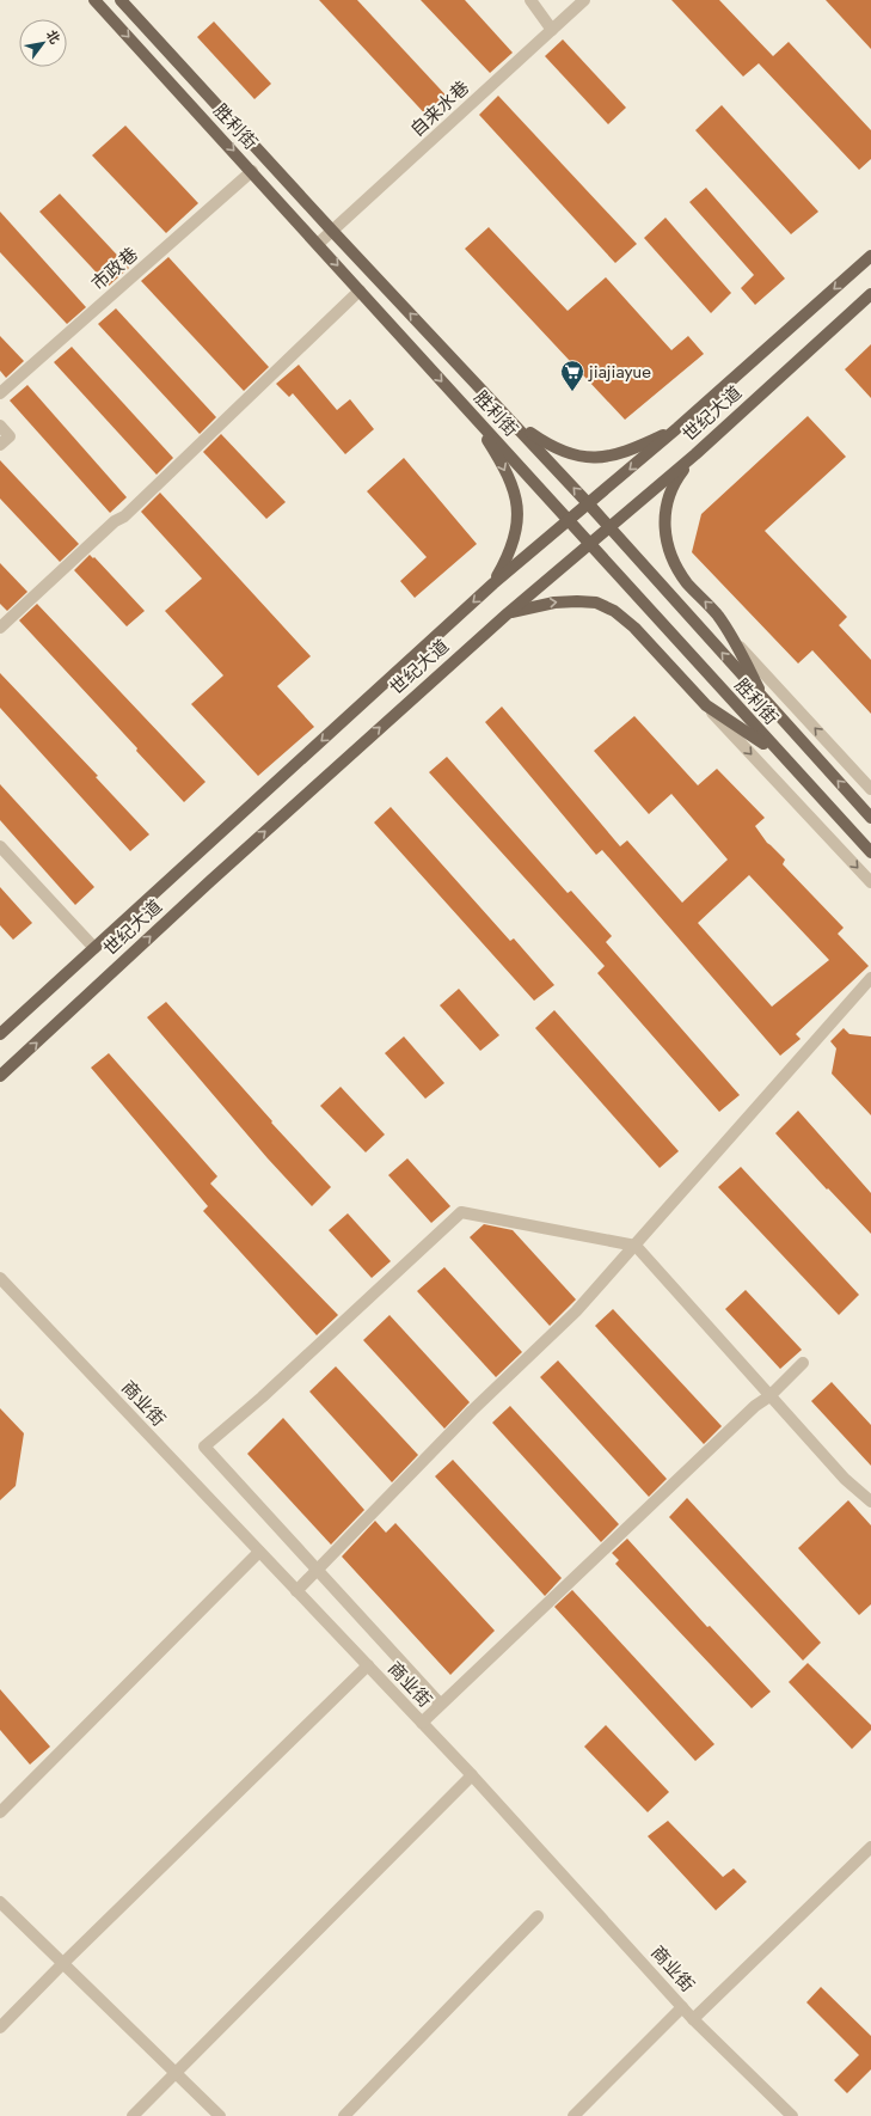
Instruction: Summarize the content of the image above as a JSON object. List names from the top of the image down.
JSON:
{
  "streets": {
    "main road": ["胜利街", "世纪大道"],
    "street": ["自来水巷", "市政巷", "商业街"]
  },
  "crossings": [
    ["自来水巷", "胜利街"],
    ["胜利街", "市政巷"],
    ["胜利街", "世纪大道"]
  ],
  "places": {
    "supermarket": ["jiajiayue"]
  },
  "north": "top right"
}
